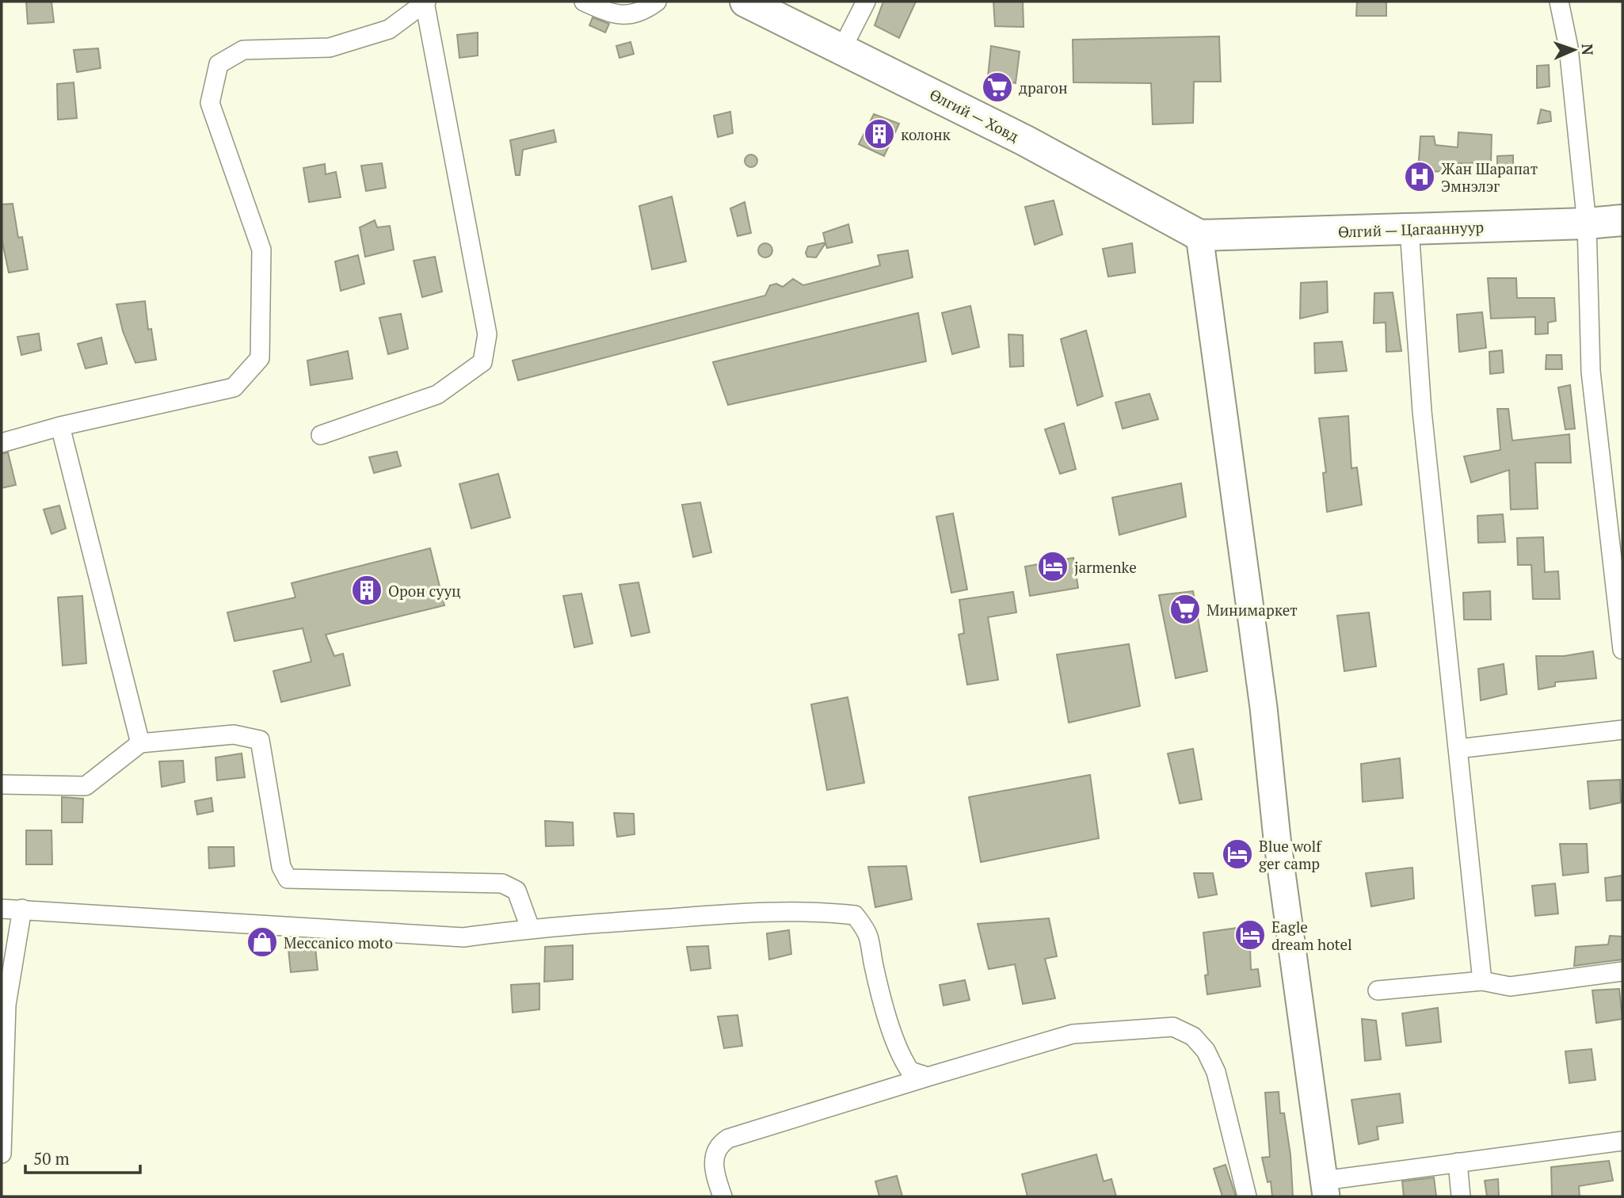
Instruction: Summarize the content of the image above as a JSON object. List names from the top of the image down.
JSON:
{
  "streets": {
    "highway": ["Өлгий — Ховд", "Өлгий — Цагааннуур"]
  },
  "crossings": [
    ["Өлгий — Ховд", "Өлгий — Цагааннуур"]
  ],
  "places": {
    "supermarket": ["драгон", "Минимаркет"],
    "building": ["колонк", "Орон сууц"],
    "hospital": ["Жан Шарапат Эмнэлэг"],
    "hotel": ["jarmenke", "Blue wolf ger camp", "Eagle dream hotel"],
    "shop": ["Meccanico moto"]
  },
  "scale_bar": "50 m",
  "north": "right"
}
